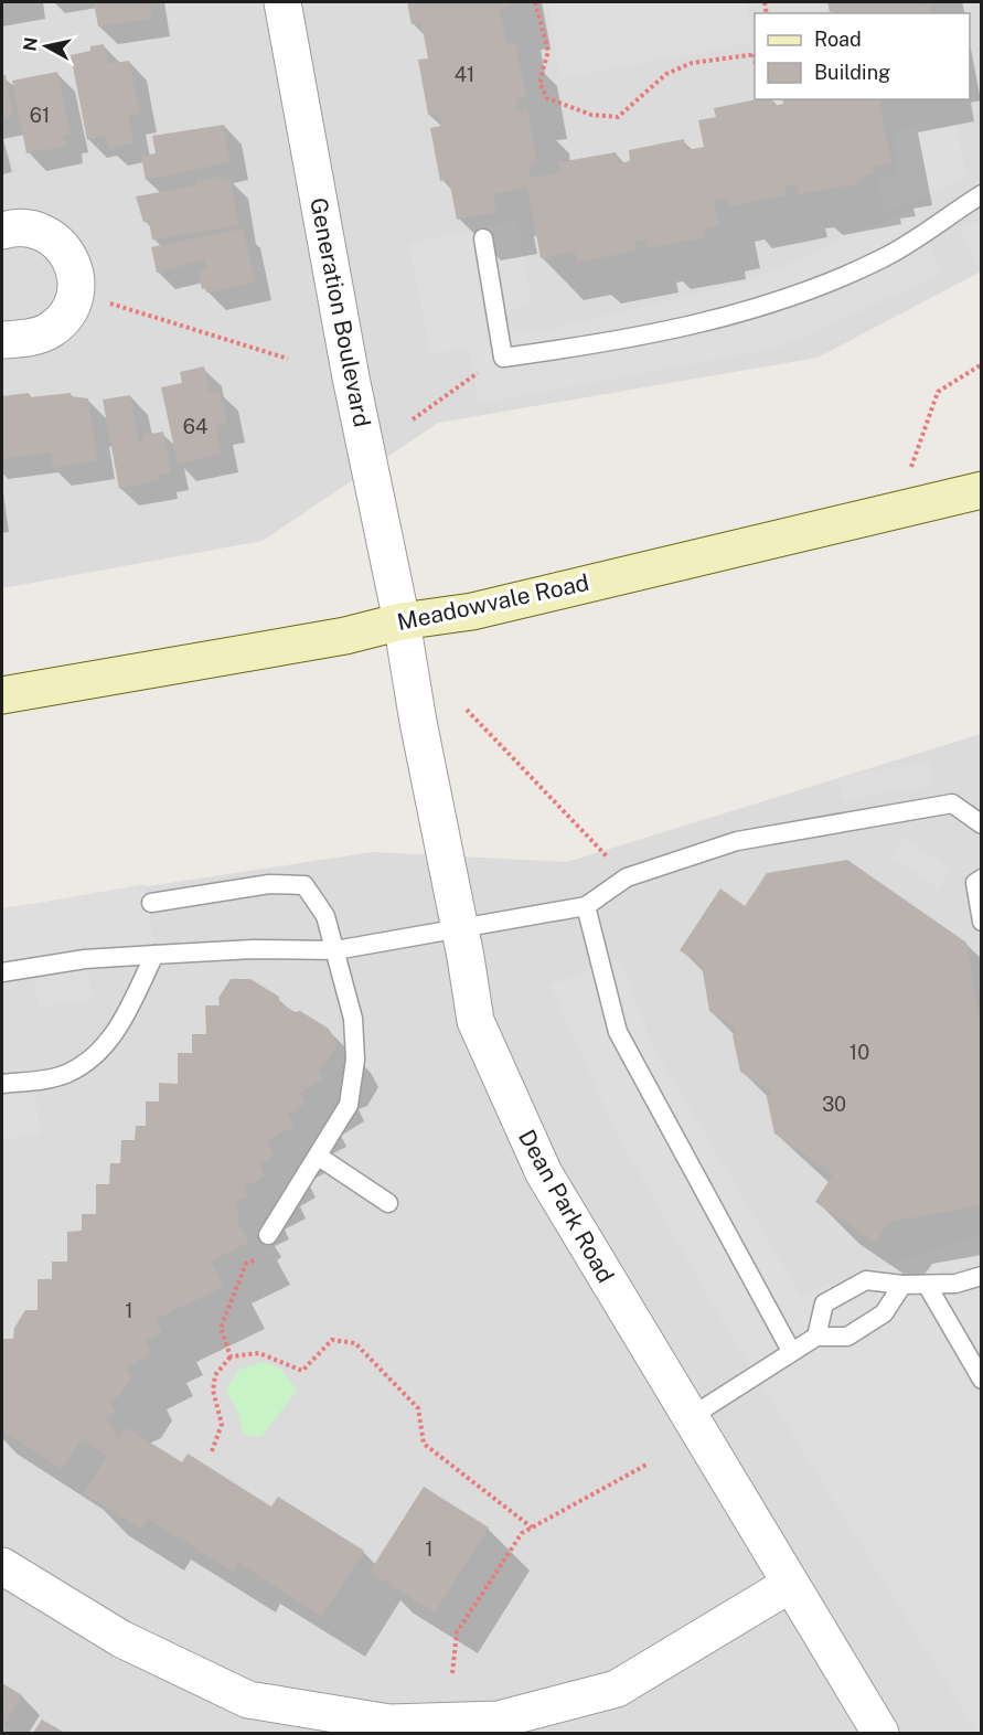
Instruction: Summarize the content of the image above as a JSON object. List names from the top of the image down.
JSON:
{
  "streets": {
    "main road": ["Meadowvale Road"],
    "street": ["Generation Boulevard", "Dean Park Road"]
  },
  "crossings": [
    ["Generation Boulevard", "Meadowvale Road"],
    ["Generation Boulevard", "Dean Park Road"],
    ["Meadowvale Road", "Dean Park Road"]
  ],
  "house_numbers": [
    "41",
    "61",
    "64",
    "10",
    "30",
    "1",
    "1"
  ],
  "legend": ["Road", "Building"],
  "north": "left"
}
